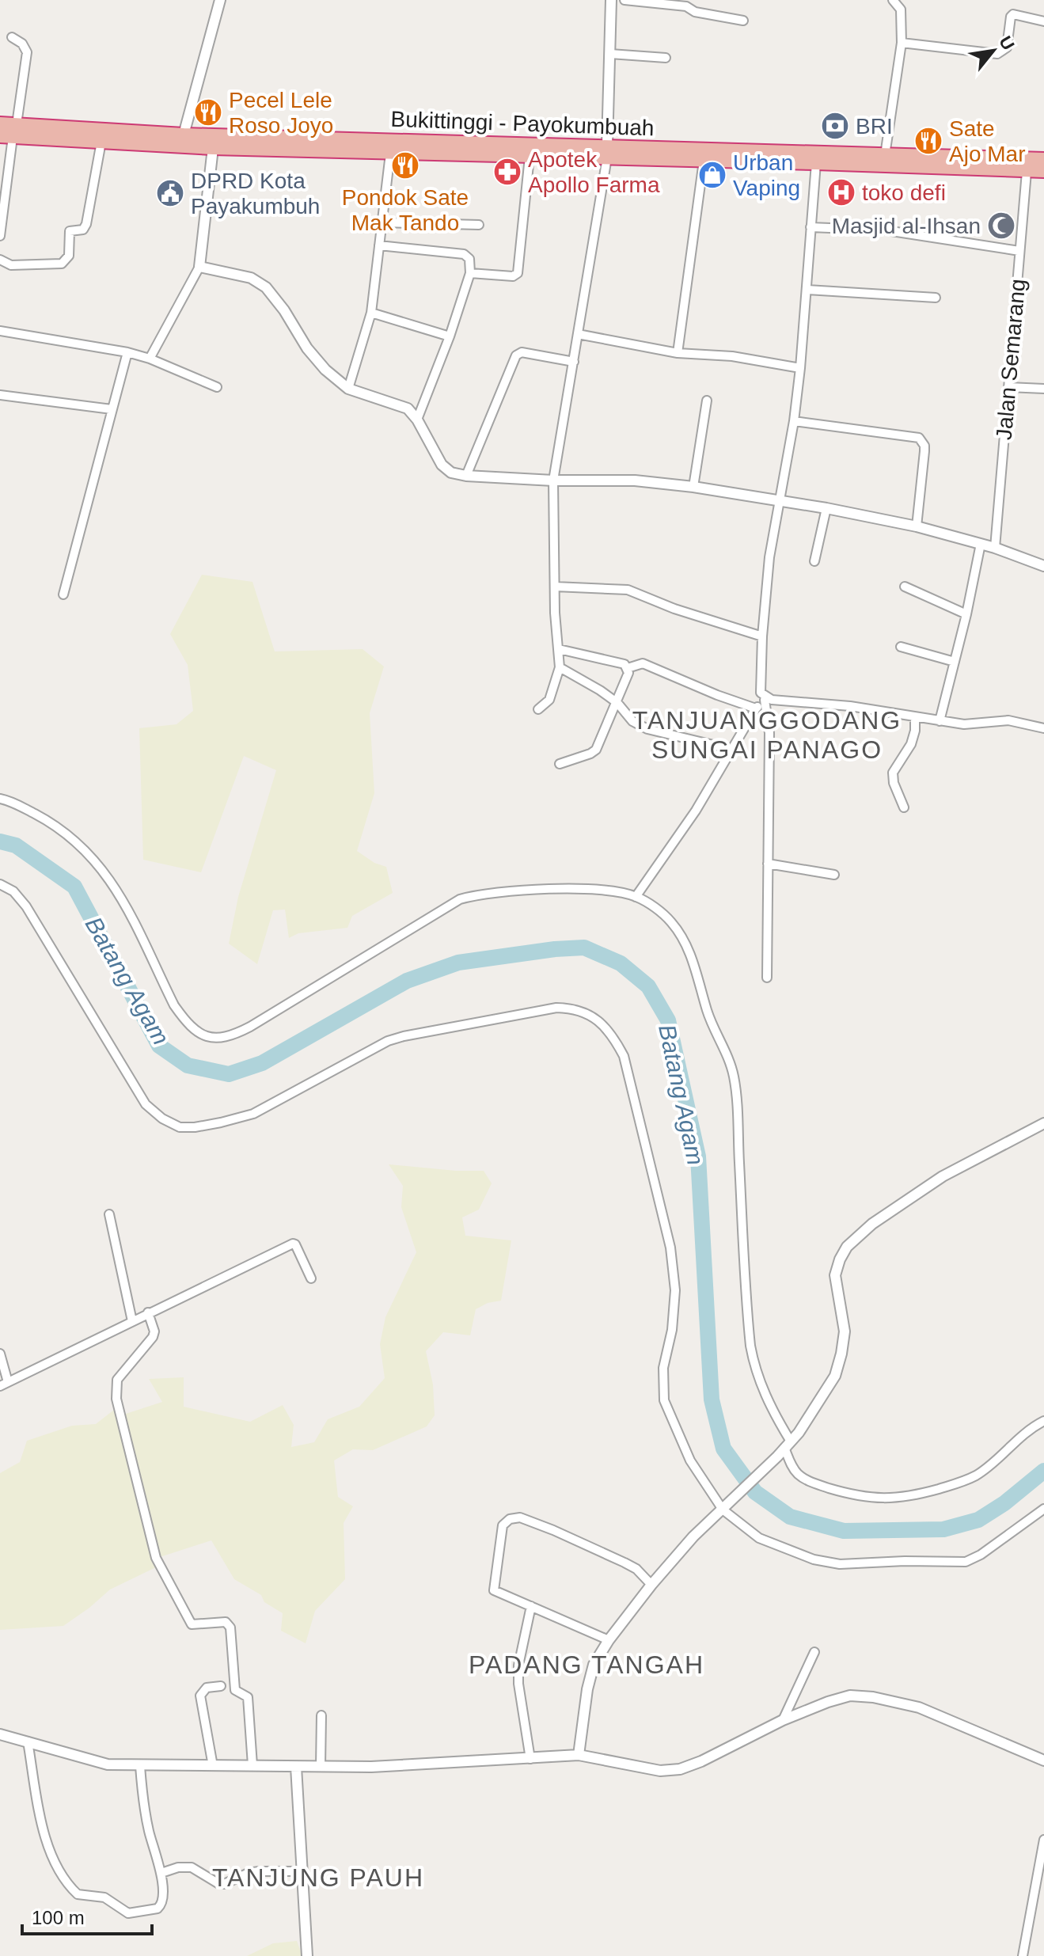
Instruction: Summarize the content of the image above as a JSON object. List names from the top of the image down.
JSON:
{
  "streets": {
    "highway": ["Bukittinggi - Payokumbuah"],
    "street": ["Jalan Semarang"]
  },
  "crossings": [
    ["Bukittinggi - Payokumbuah", "Jalan Semarang"]
  ],
  "districts": ["TANJUANGGODANG SUNGAI PANAGO", "PADANG TANGAH", "TANJUNG PAUH"],
  "water": ["Batang Agam"],
  "places": {
    "restaurant": ["Pecel Lele Roso Joyo", "Sate Ajo Mar", "Pondok Sate Mak Tando"],
    "bank": ["BRI"],
    "pharmacy": ["Apotek Apollo Farma"],
    "shop": ["Urban Vaping"],
    "hospital": ["toko defi"],
    "public building": ["DPRD Kota Payakumbuh"],
    "mosque": ["Masjid al-Ihsan"]
  },
  "scale_bar": "100 m",
  "north": "top right"
}
